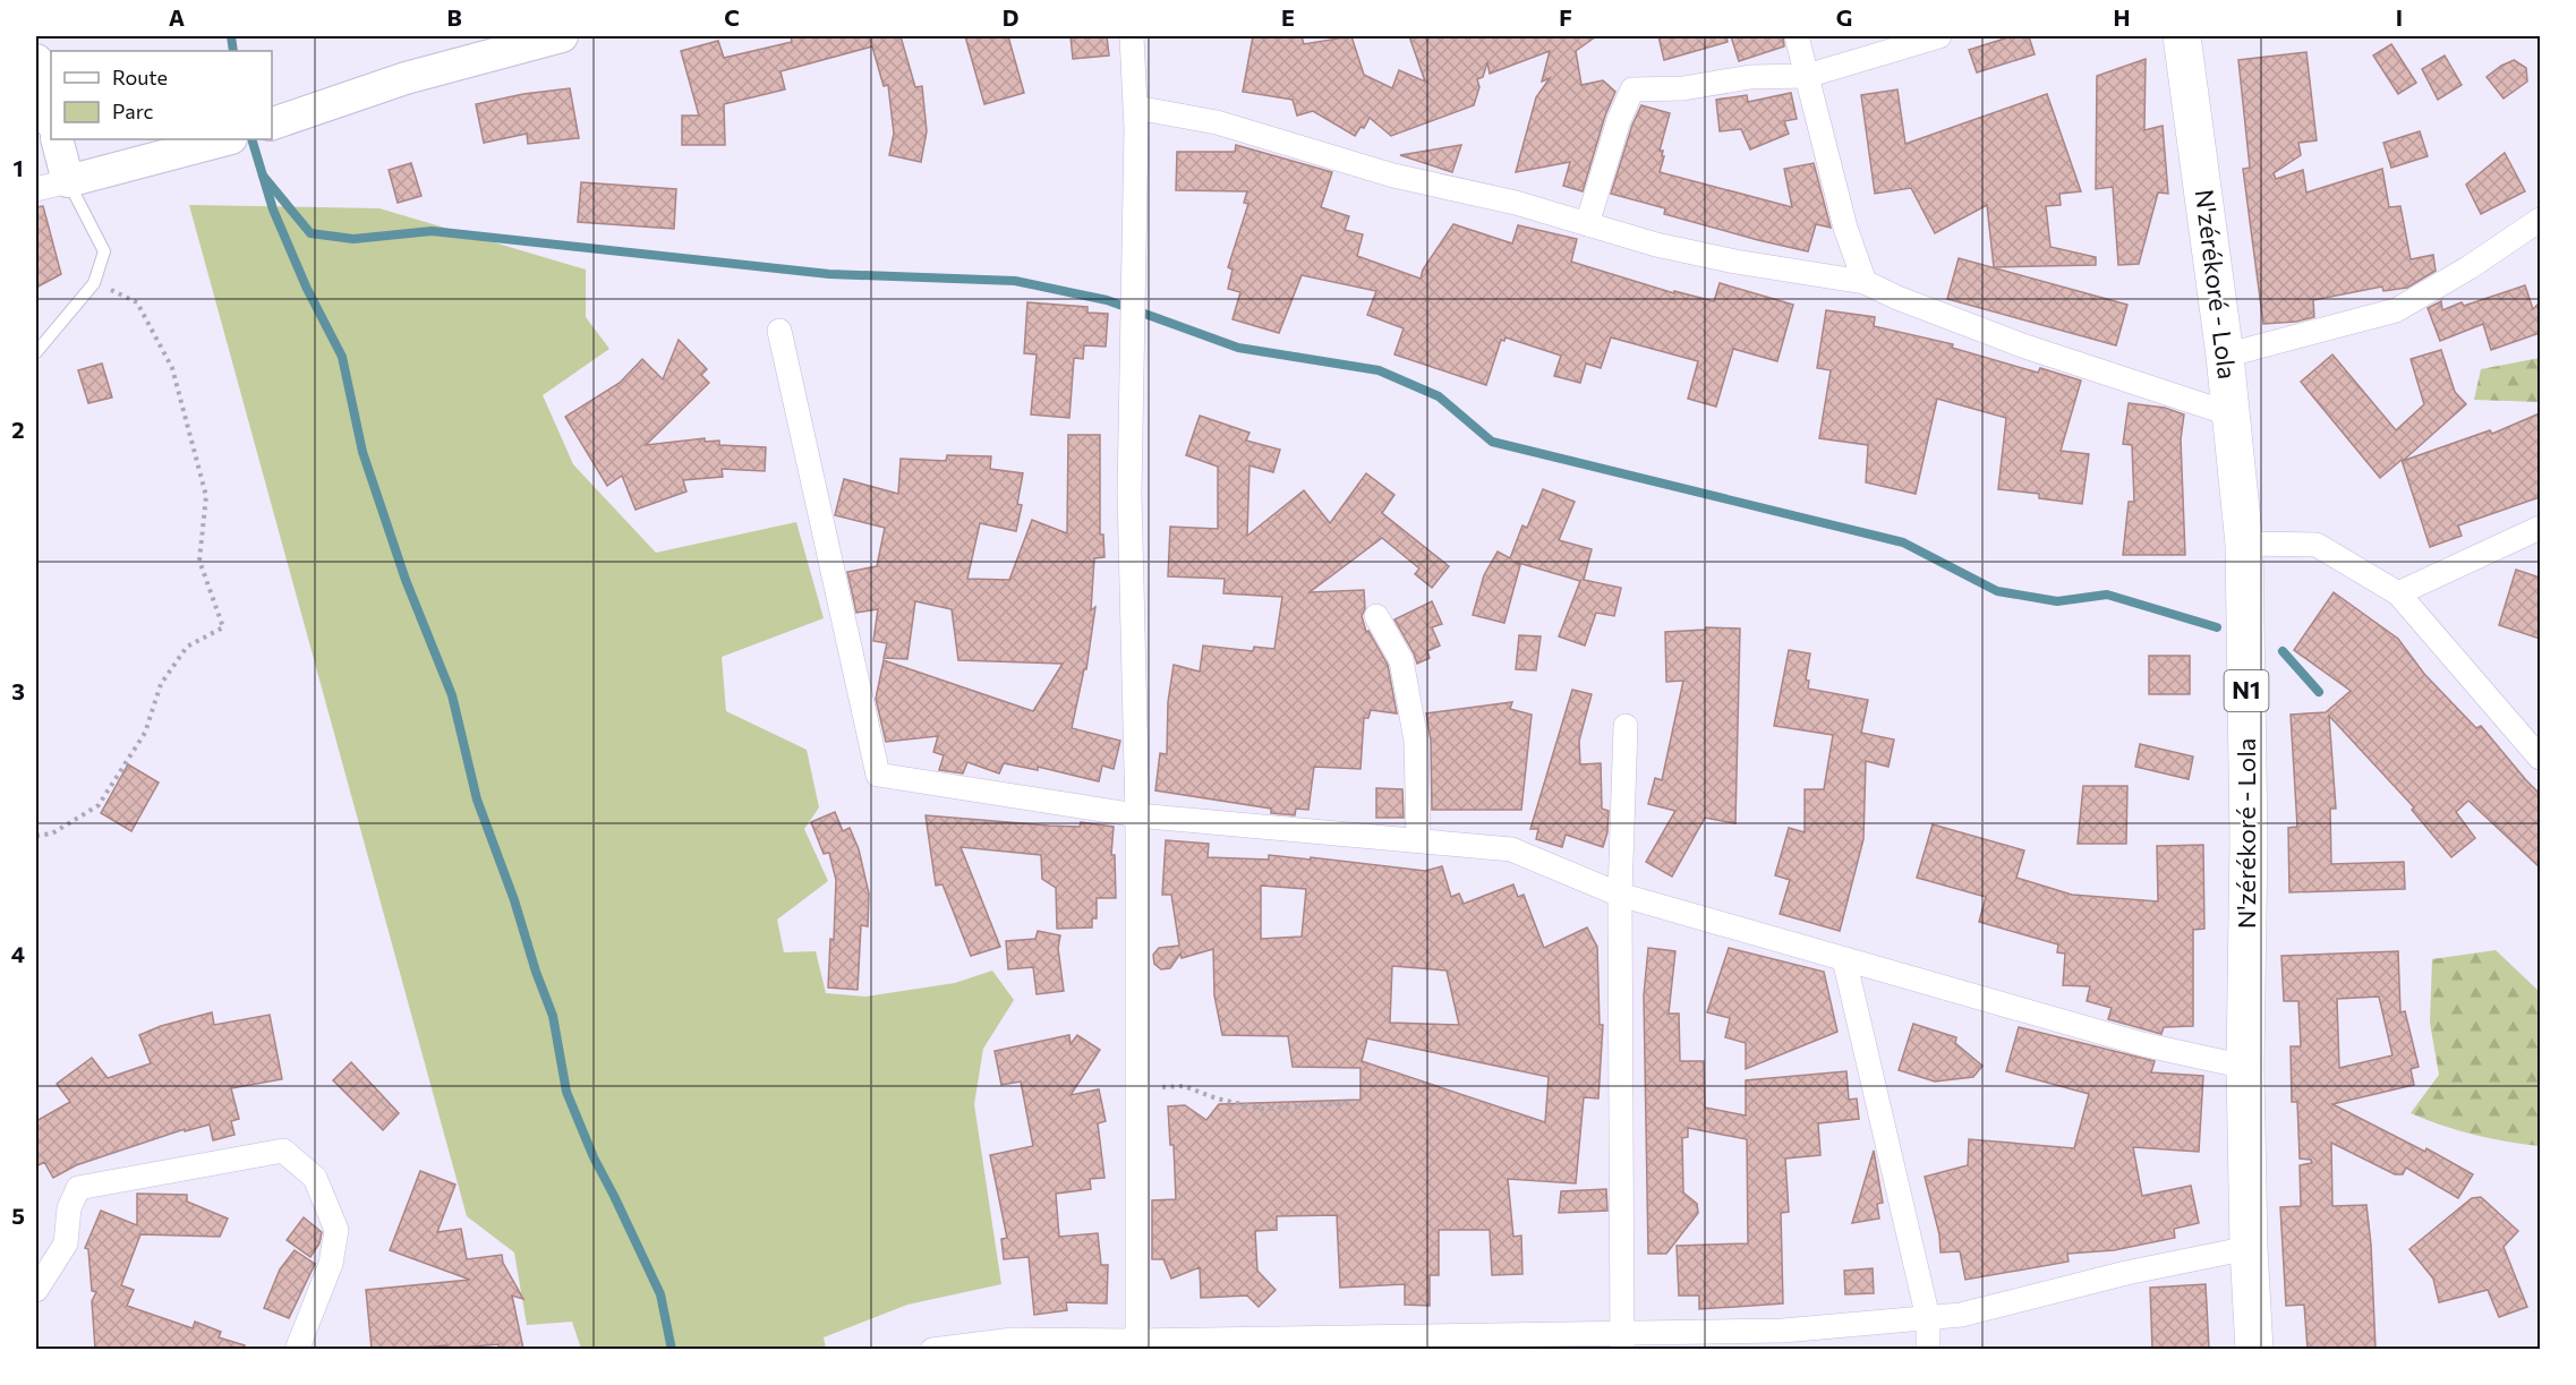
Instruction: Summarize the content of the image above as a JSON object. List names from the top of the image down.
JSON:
{
  "streets": {
    "highway": ["N'zérékoré - Lola", "N1"]
  },
  "legend": ["Route", "Parc"],
  "grid": {
    "columns": [
      "A",
      "B",
      "C",
      "D",
      "E",
      "F",
      "G",
      "H",
      "I"
    ],
    "rows": [
      "1",
      "2",
      "3",
      "4",
      "5"
    ]
  }
}
